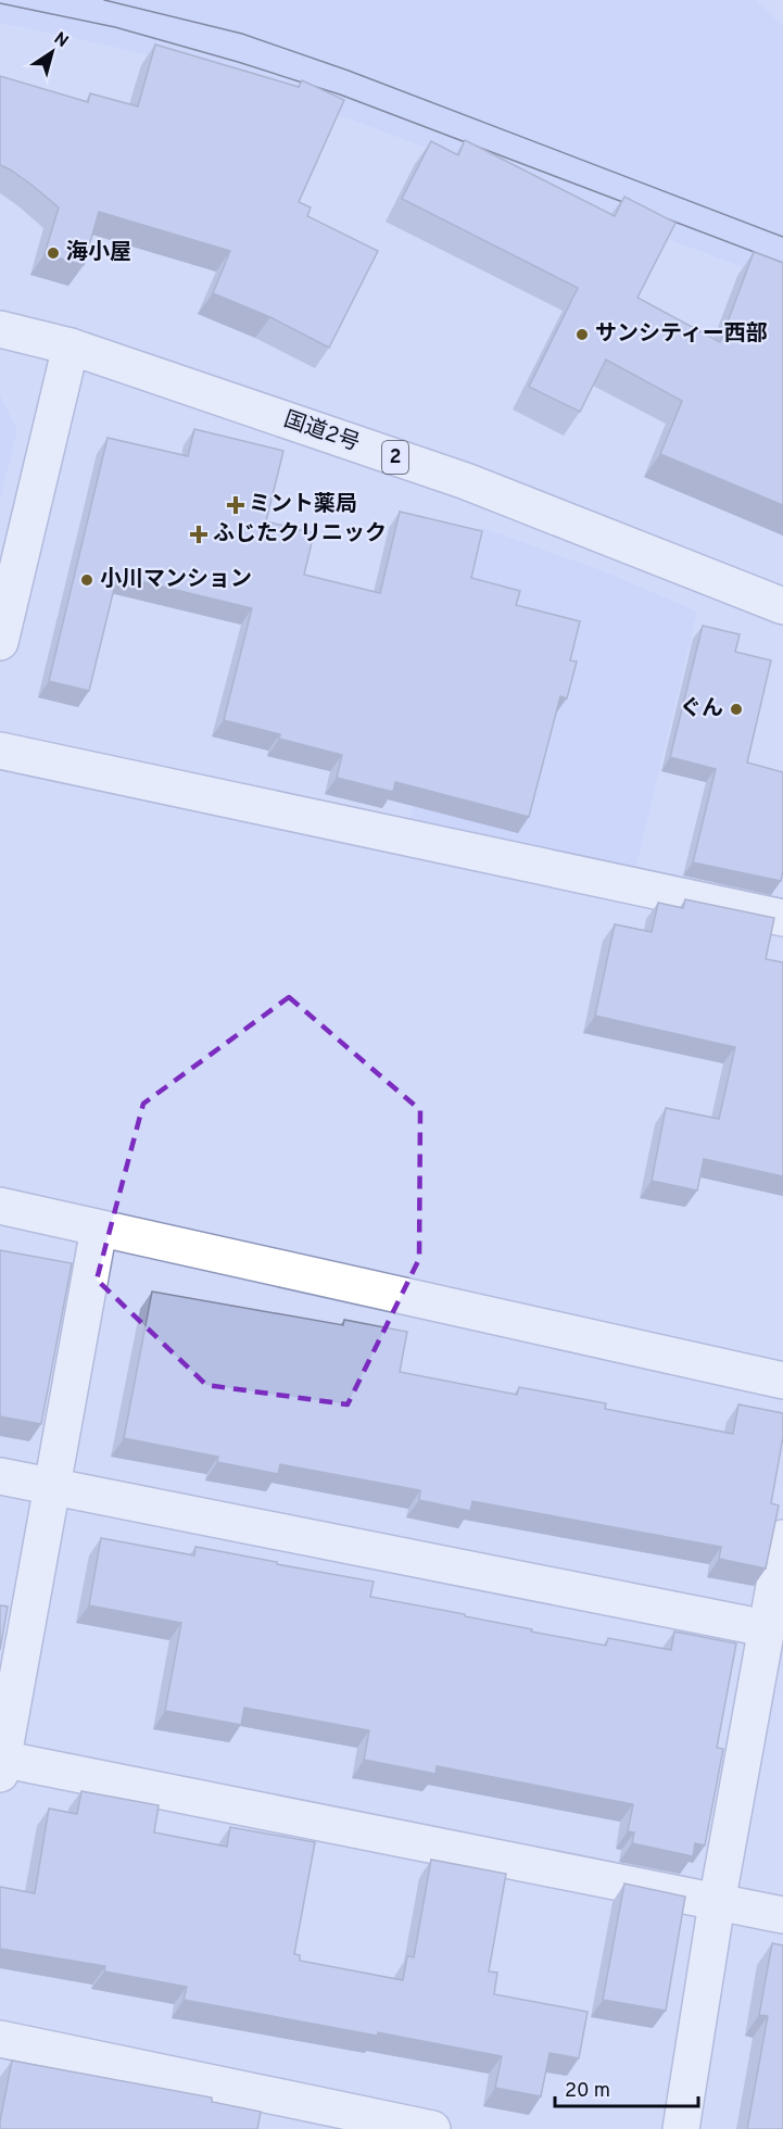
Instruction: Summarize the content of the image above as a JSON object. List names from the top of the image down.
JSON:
{
  "streets": {
    "main road": ["国道2号", "2"]
  },
  "places": {
    "other": [
      "海小屋",
      "サンシティー西部",
      "小川マンション",
      "ぐん"
    ],
    "health": ["ミント薬局", "ふじたクリニック"]
  },
  "scale_bar": "20 m",
  "north": "top right"
}
